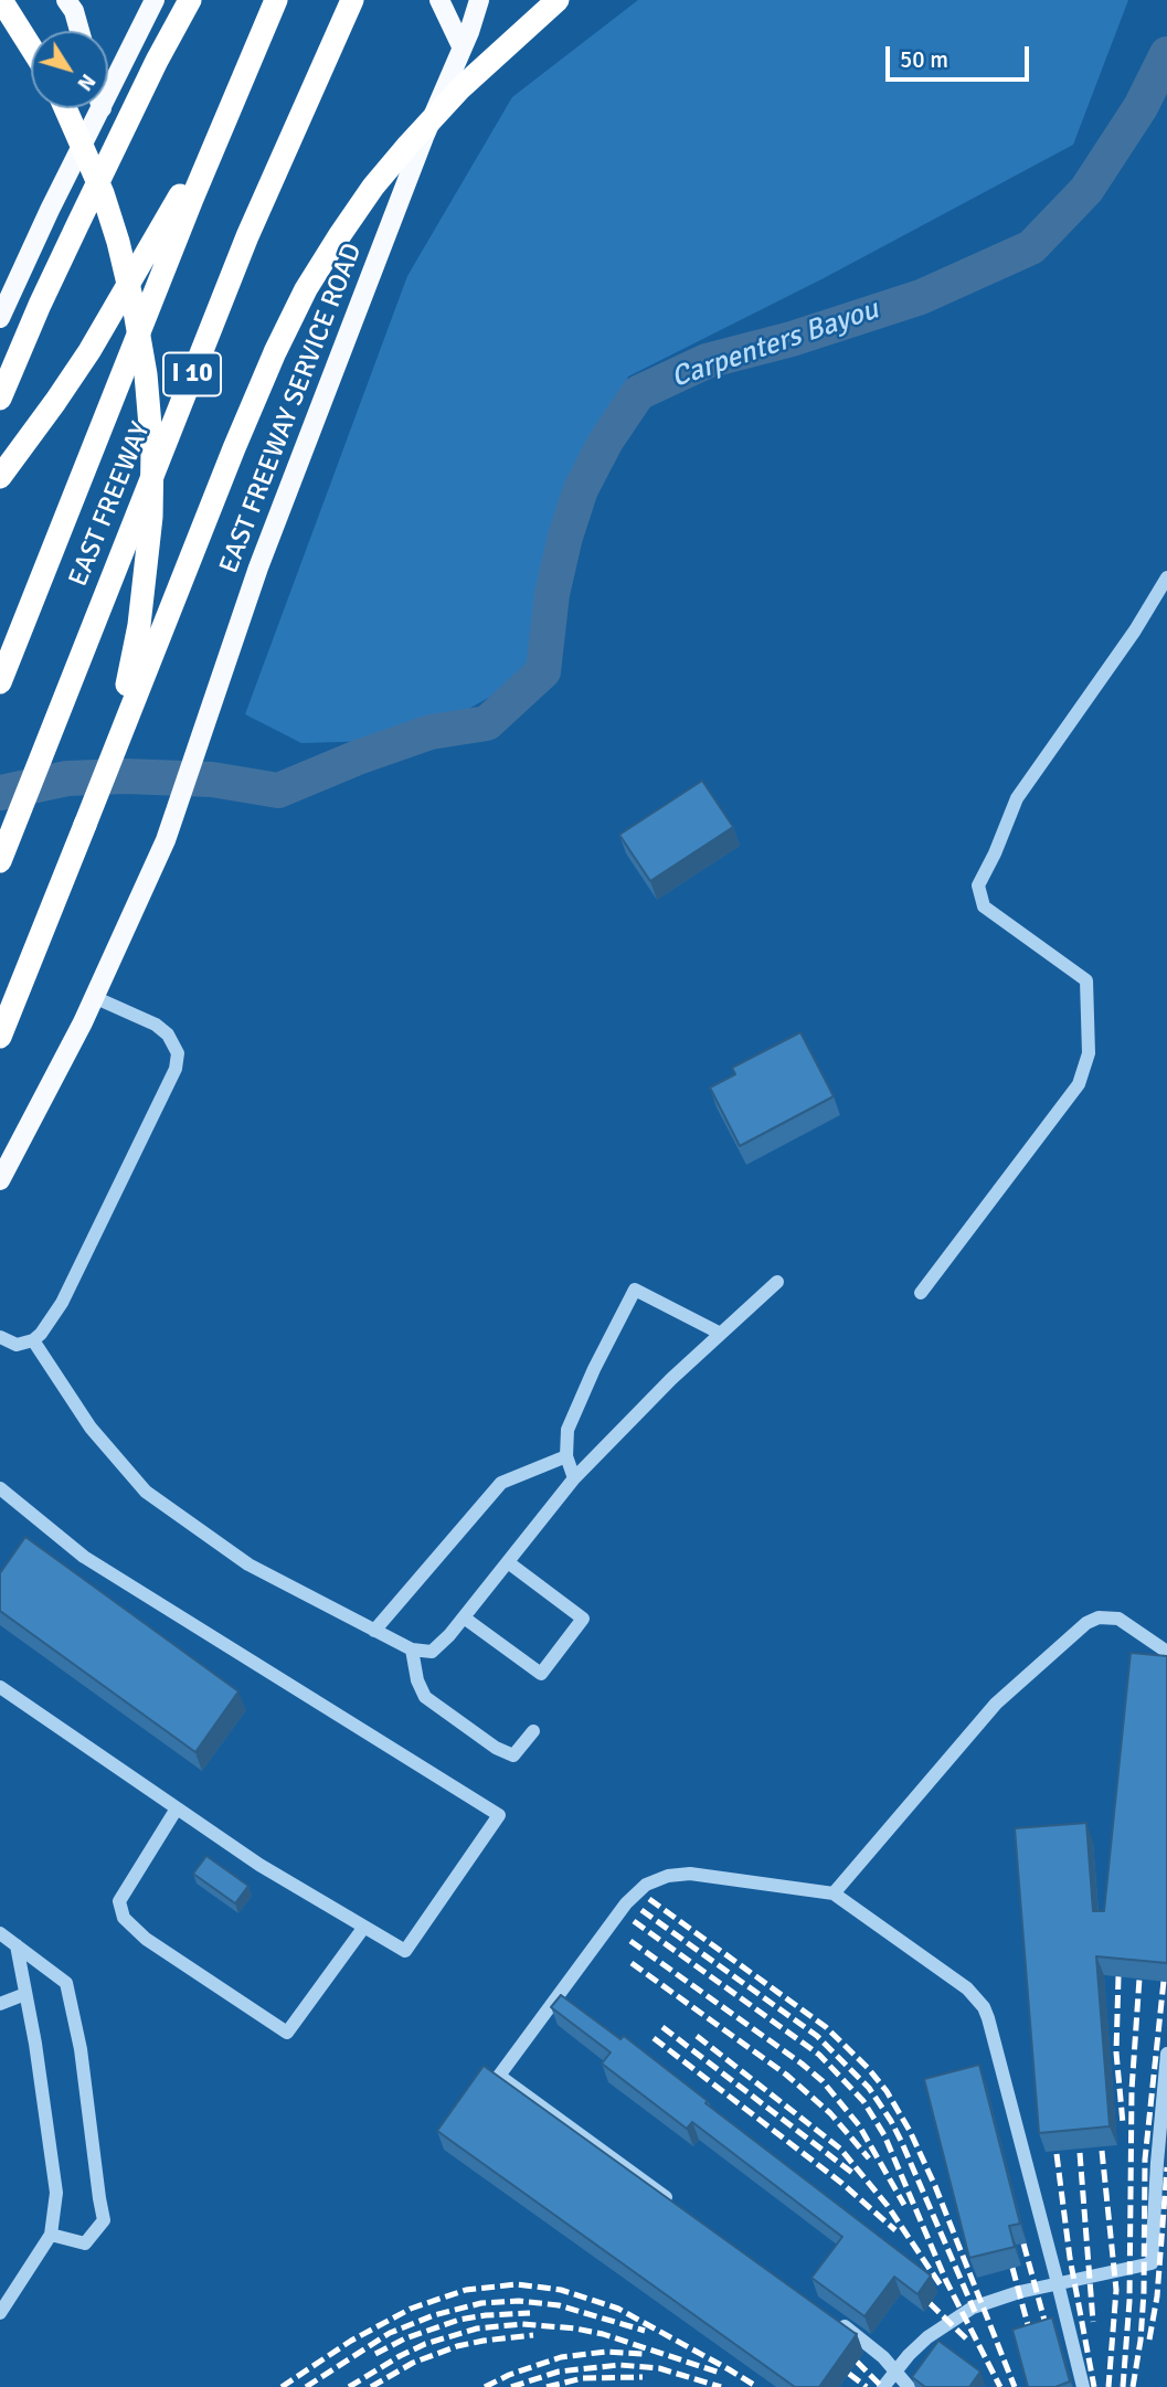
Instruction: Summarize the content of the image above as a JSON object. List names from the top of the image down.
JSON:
{
  "streets": {
    "highway": ["I 10", "EAST FREEWAY"],
    "main road": ["EAST FREEWAY SERVICE ROAD"]
  },
  "water": ["Carpenters Bayou"],
  "scale_bar": "50 m",
  "north": "bottom right"
}
